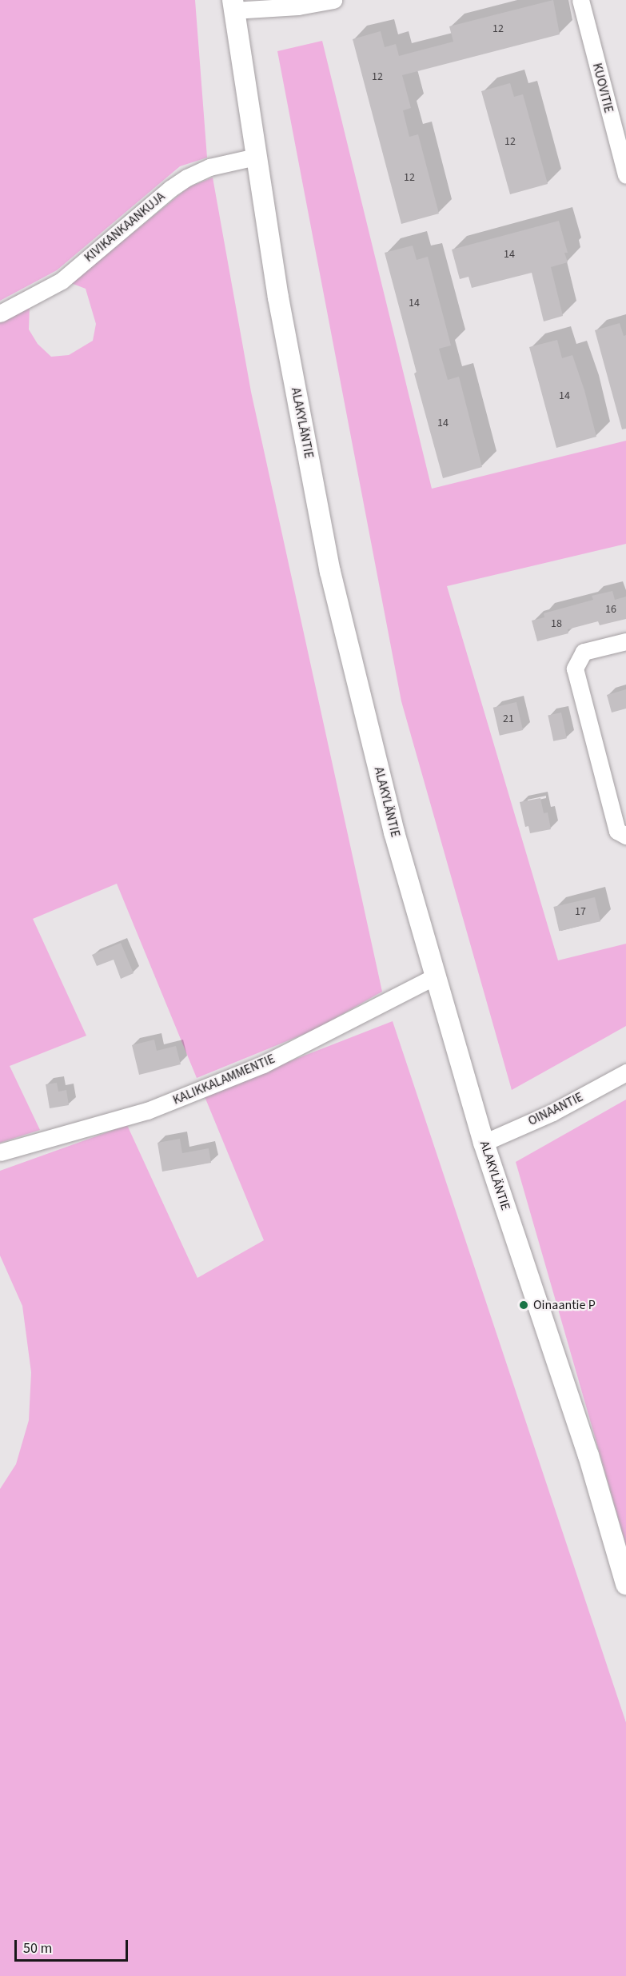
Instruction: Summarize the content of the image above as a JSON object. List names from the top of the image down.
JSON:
{
  "streets": {
    "main road": ["ALAKYLÄNTIE"],
    "street": [
      "KUOVITIE",
      "KIVIKANKAANKUJA",
      "KALIKKALAMMENTIE",
      "OINAANTIE"
    ]
  },
  "crossings": [
    ["KIVIKANKAANKUJA", "ALAKYLÄNTIE"],
    ["ALAKYLÄNTIE", "KALIKKALAMMENTIE"],
    ["ALAKYLÄNTIE", "OINAANTIE"]
  ],
  "places": ["Oinaantie P"],
  "house_numbers": [
    "12",
    "12",
    "12",
    "12",
    "14",
    "14",
    "14",
    "14",
    "16",
    "18",
    "21",
    "17"
  ],
  "scale_bar": "50 m"
}
